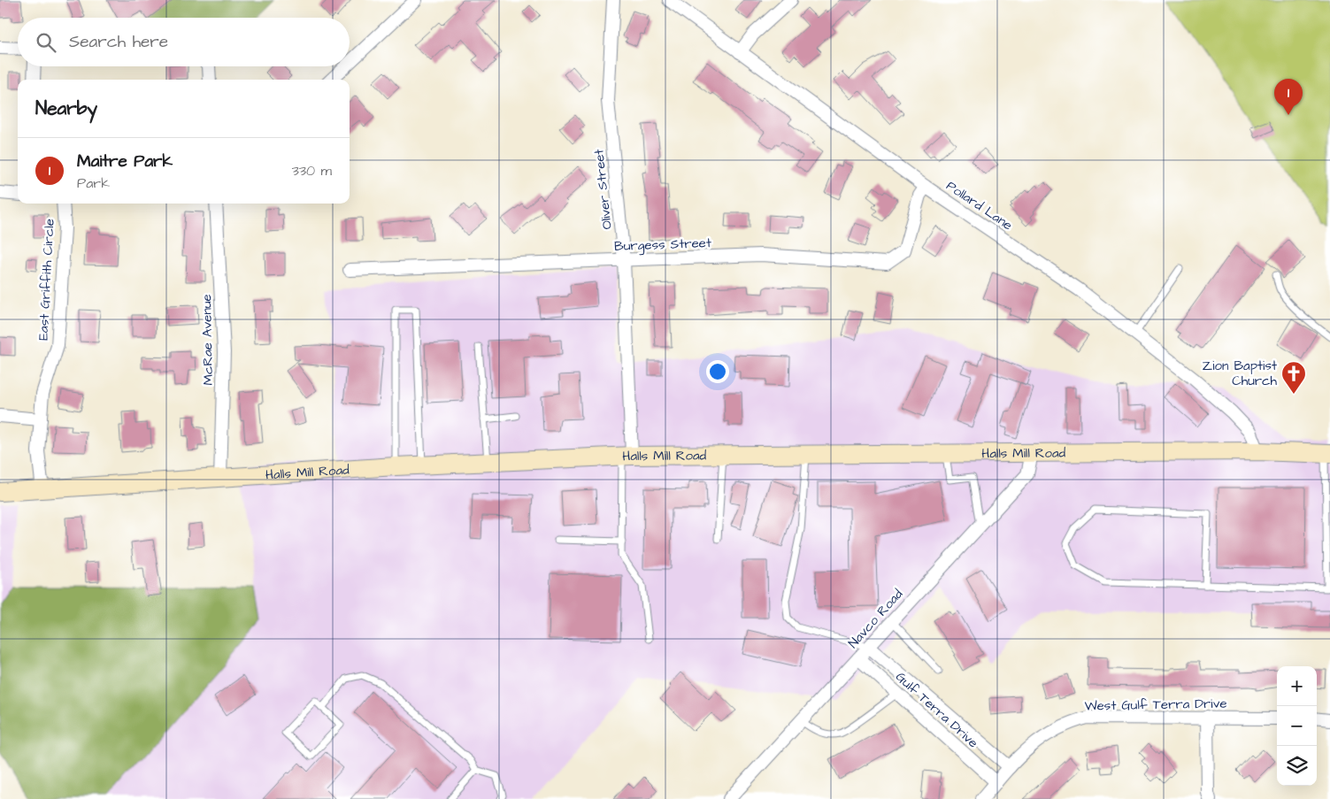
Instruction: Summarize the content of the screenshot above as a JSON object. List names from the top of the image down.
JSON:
{
  "streets": {
    "street": [
      "Oliver Street",
      "Pollard Lane",
      "Burgess Street",
      "East Griffith Circle",
      "McRae Avenue",
      "Halls Mill Road",
      "Navco Road",
      "West Gulf Terra Drive",
      "Gulf Terra Drive"
    ]
  },
  "crossings": [
    ["Oliver Street", "Burgess Street"],
    ["Oliver Street", "Halls Mill Road"],
    ["Pollard Lane", "Burgess Street"],
    ["Pollard Lane", "Halls Mill Road"],
    ["East Griffith Circle", "Halls Mill Road"],
    ["McRae Avenue", "Halls Mill Road"],
    ["Halls Mill Road", "Navco Road"],
    ["Navco Road", "Gulf Terra Drive"],
    ["West Gulf Terra Drive", "Gulf Terra Drive"]
  ],
  "places": {
    "church": ["Zion Baptist Church"]
  },
  "page": {
    "search": "Search here",
    "pins": "1",
    "heading": "Nearby",
    "list": [
      {
        "mark": "1",
        "name": "Maitre Park",
        "note": "Park",
        "value": "330 m"
      }
    ],
    "map_buttons": ["+", "−"]
  }
}
